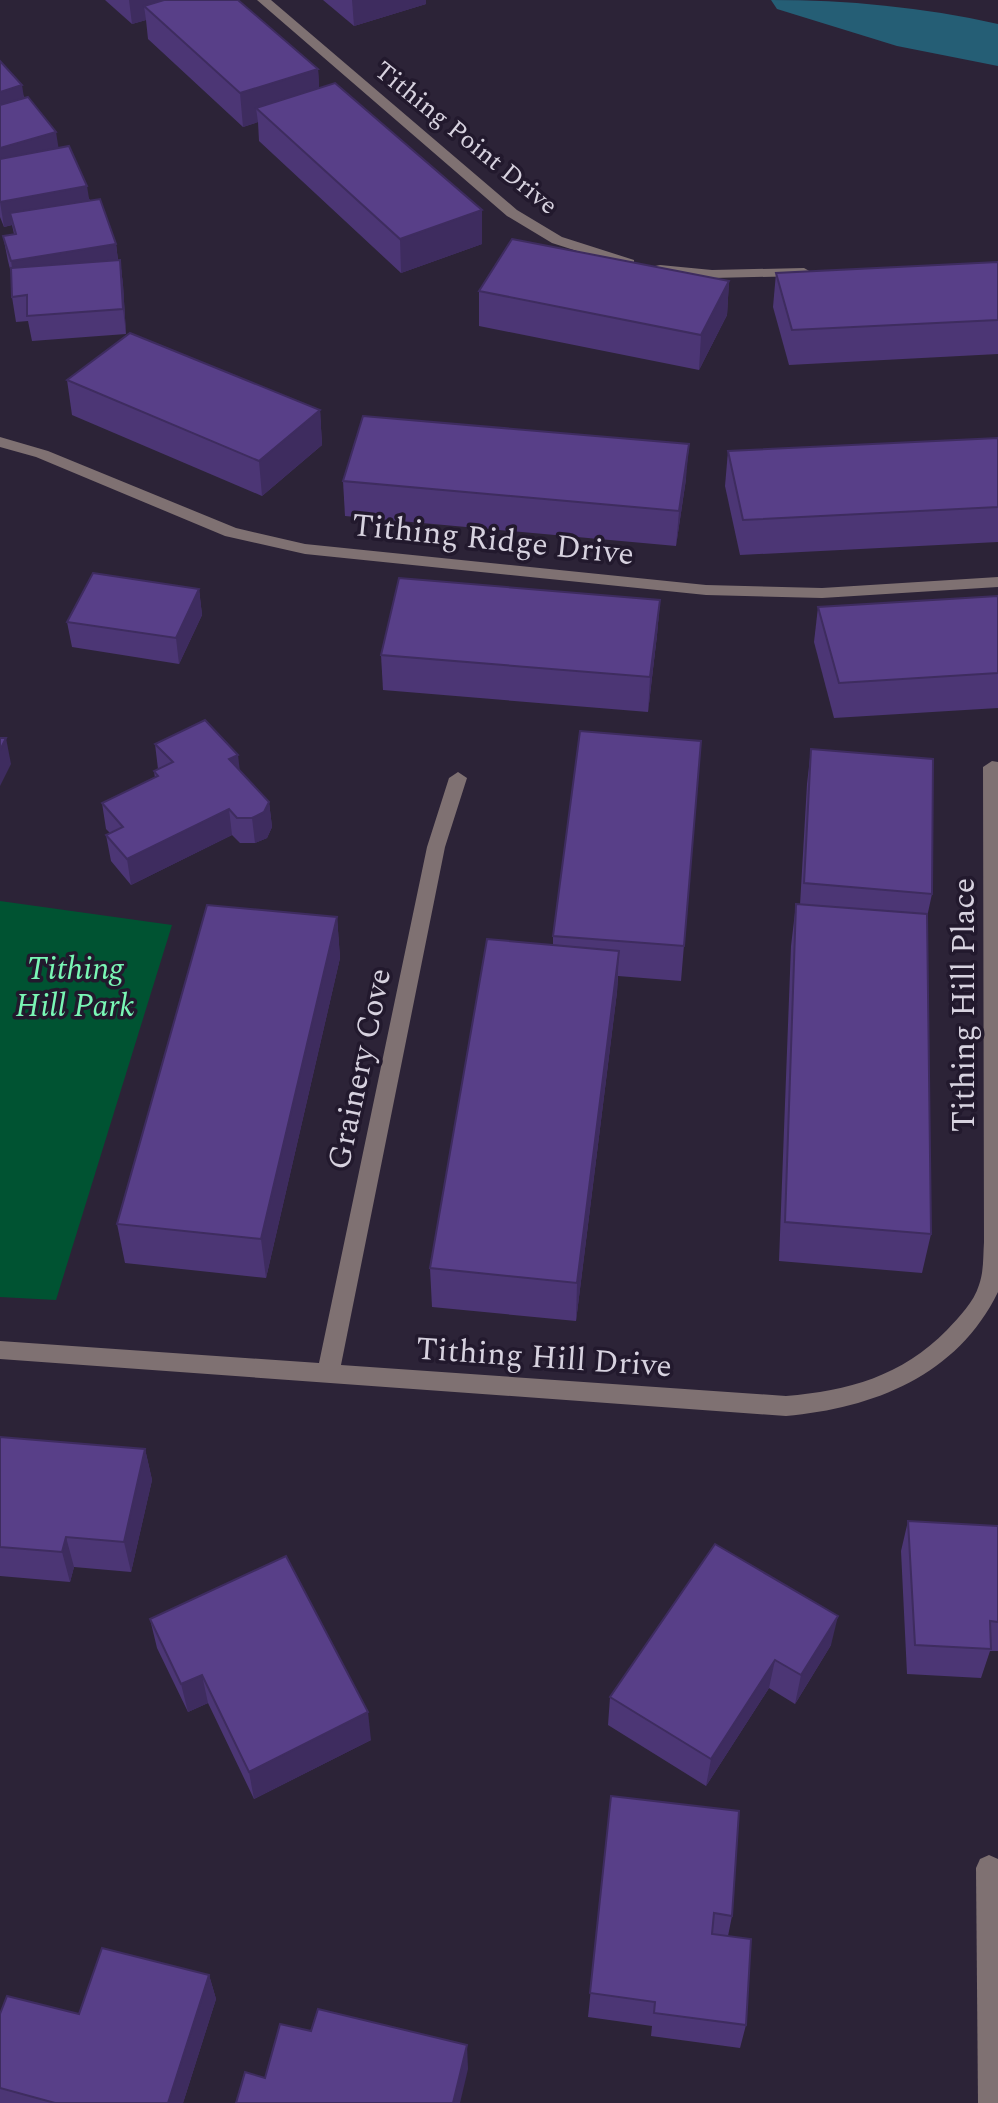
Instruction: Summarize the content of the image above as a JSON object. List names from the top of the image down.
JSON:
{
  "streets": {
    "street": [
      "Tithing Point Drive",
      "Tithing Ridge Drive",
      "Tithing Hill Place",
      "Grainery Cove",
      "Tithing Hill Drive"
    ]
  },
  "crossings": [
    ["Tithing Hill Place", "Tithing Hill Drive"],
    ["Grainery Cove", "Tithing Hill Drive"]
  ],
  "parks": ["Tithing Hill Park"]
}
